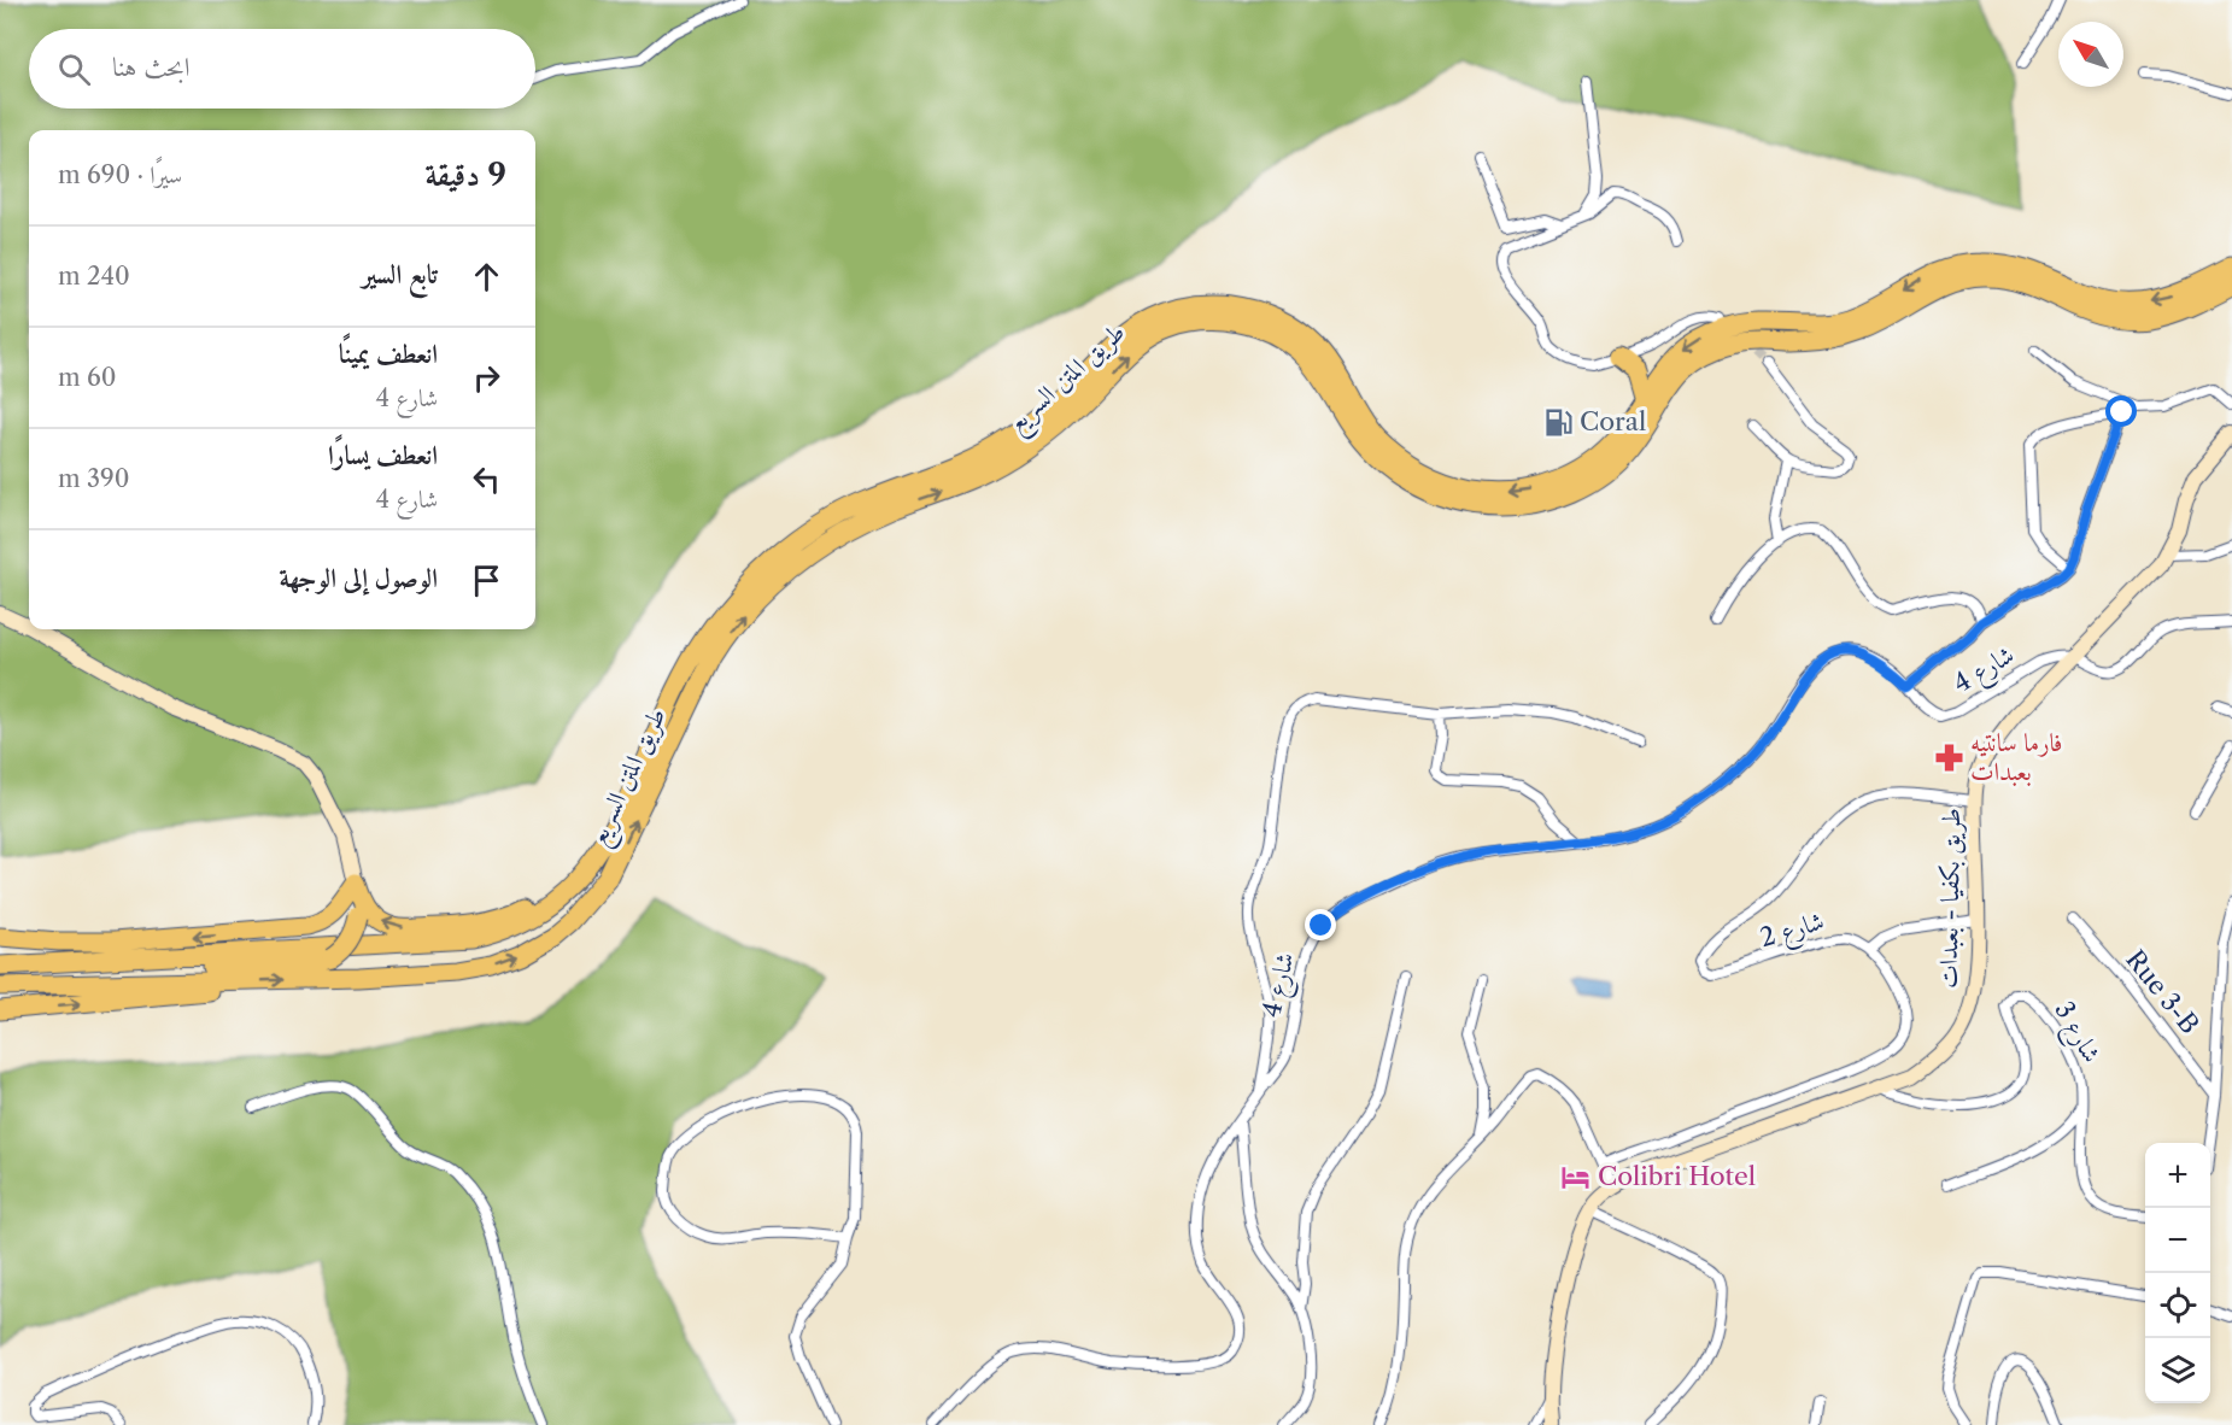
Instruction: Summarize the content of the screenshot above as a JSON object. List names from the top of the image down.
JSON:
{
  "streets": {
    "highway": ["طريق المتن السريع"],
    "main road": ["طريق بكفيا - بعبدات"],
    "street": [
      "شارع 4",
      "شارع 2",
      "Rue 3-B",
      "شارع 3"
    ]
  },
  "crossings": [
    ["شارع 4", "طريق بكفيا - بعبدات"],
    ["طريق بكفيا - بعبدات", "شارع 2"],
    ["طريق بكفيا - بعبدات", "شارع 3"]
  ],
  "places": {
    "fuel station": ["Coral"],
    "pharmacy": ["فارما سانتيه بعبدات"],
    "hotel": ["Colibri Hotel"]
  },
  "north": "top left",
  "page": {
    "search": "ابحث هنا",
    "heading": ["9 دقيقة", "سيرًا · 690 m"],
    "list": [
      ["تابع السير", "240 m"],
      ["انعطف يمينًا", "شارع 4", "60 m"],
      ["انعطف يسارًا", "شارع 4", "390 m"],
      "الوصول إلى الوجهة"
    ],
    "map_buttons": ["+", "−"]
  }
}
